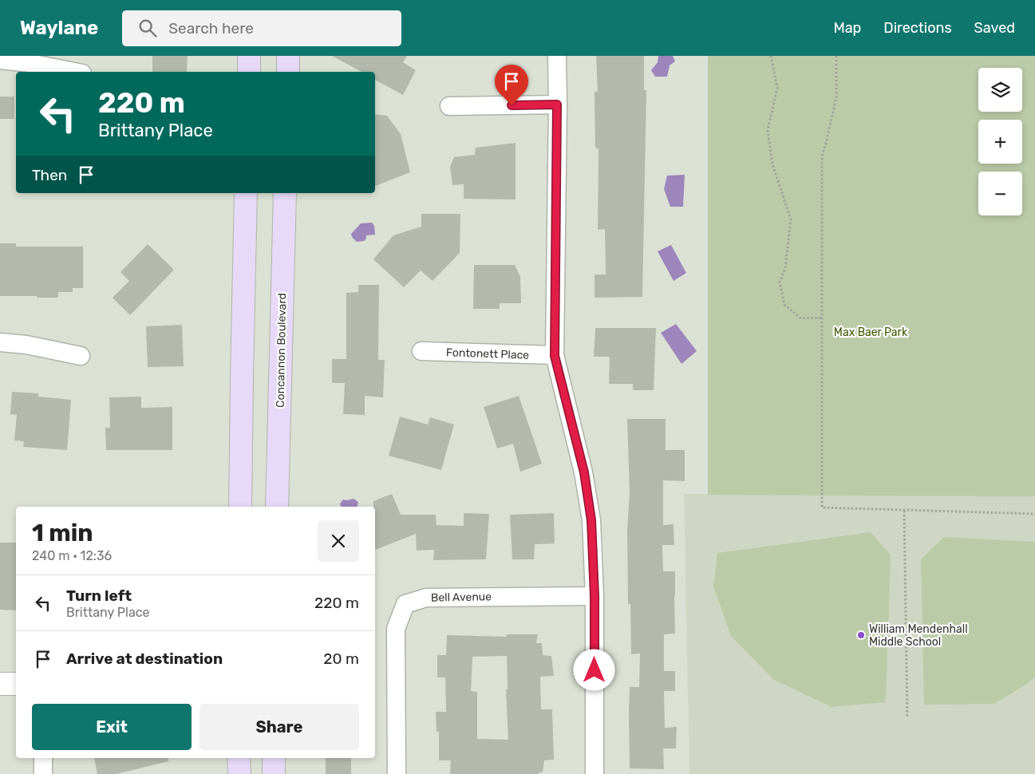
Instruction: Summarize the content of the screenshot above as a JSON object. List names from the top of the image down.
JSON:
{
  "streets": {
    "main road": ["Concannon Boulevard"],
    "street": ["Fontonett Place", "Bell Avenue"]
  },
  "parks": ["Max Baer Park"],
  "places": ["William Mendenhall Middle School"],
  "page": {
    "header": "Waylane",
    "search": "Search here",
    "nav": ["Map", "Directions", "Saved"],
    "map_buttons": ["+", "−"],
    "turn": ["220 m", "Brittany Place"],
    "then": "Then",
    "heading": ["1 min", "240 m · 12:36"],
    "list": [
      {
        "name": "Turn left",
        "note": "Brittany Place",
        "value": "220 m"
      },
      {
        "name": "Arrive at destination",
        "value": "20 m"
      }
    ],
    "buttons": ["Exit", "Share"]
  }
}
